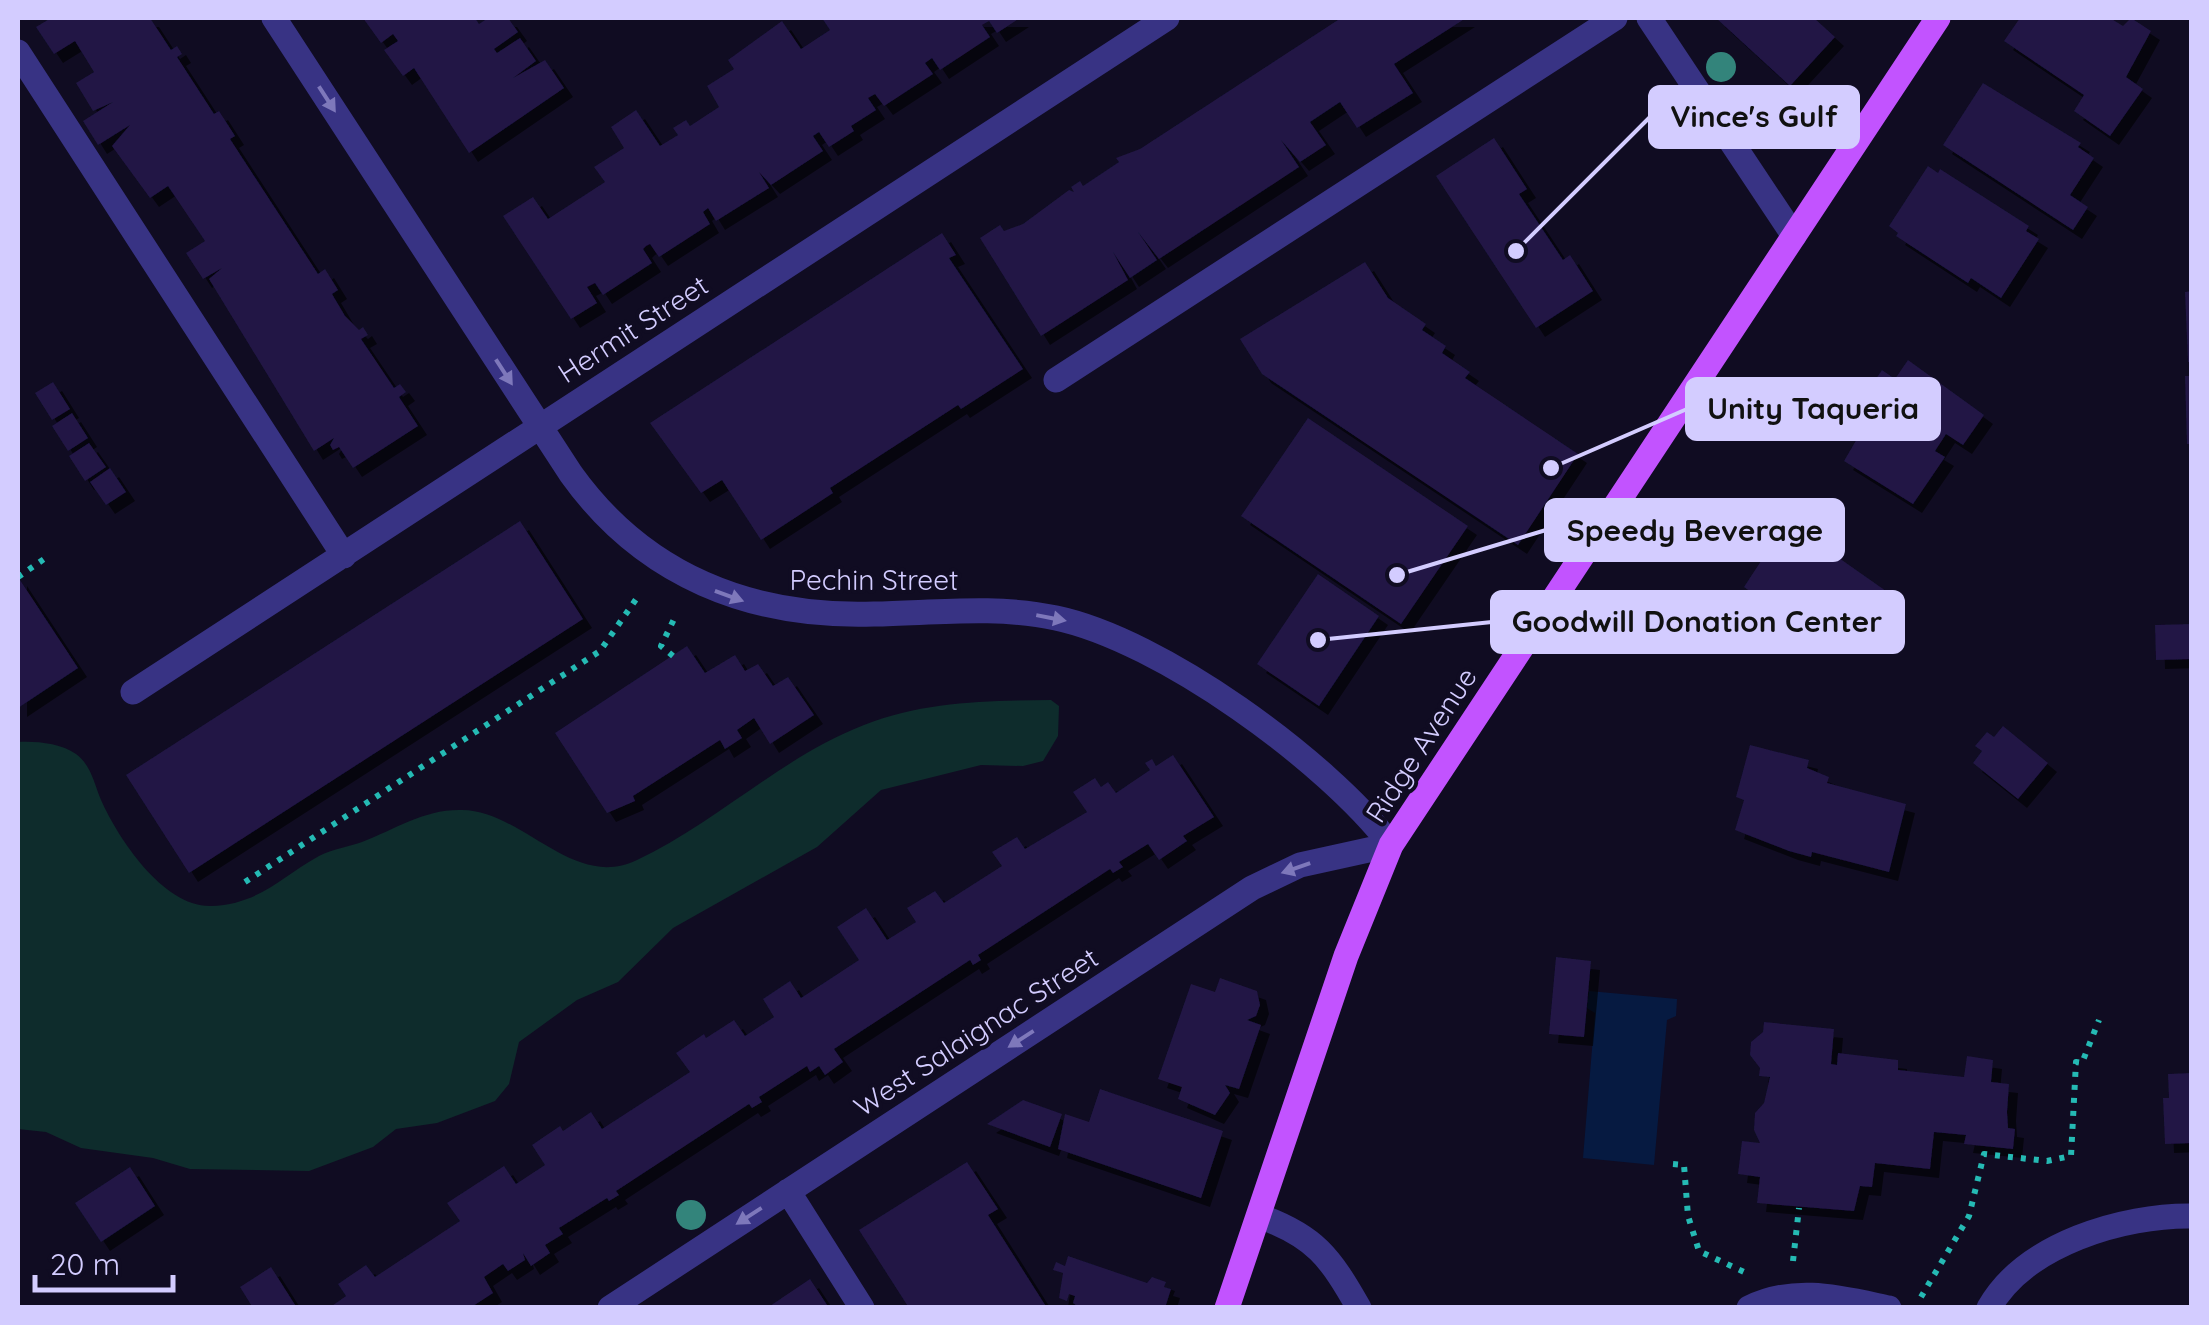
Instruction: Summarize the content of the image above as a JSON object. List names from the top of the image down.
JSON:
{
  "streets": {
    "main road": ["Ridge Avenue"],
    "street": ["Hermit Street", "Pechin Street", "West Salaignac Street"]
  },
  "crossings": [
    ["Hermit Street", "Pechin Street"],
    ["Pechin Street", "Ridge Avenue"],
    ["Pechin Street", "West Salaignac Street"],
    ["Ridge Avenue", "West Salaignac Street"]
  ],
  "one_way": ["Pechin Street", "West Salaignac Street"],
  "places": [
    "Vince's Gulf",
    "Unity Taqueria",
    "Speedy Beverage",
    "Goodwill Donation Center"
  ],
  "scale_bar": "20 m"
}
